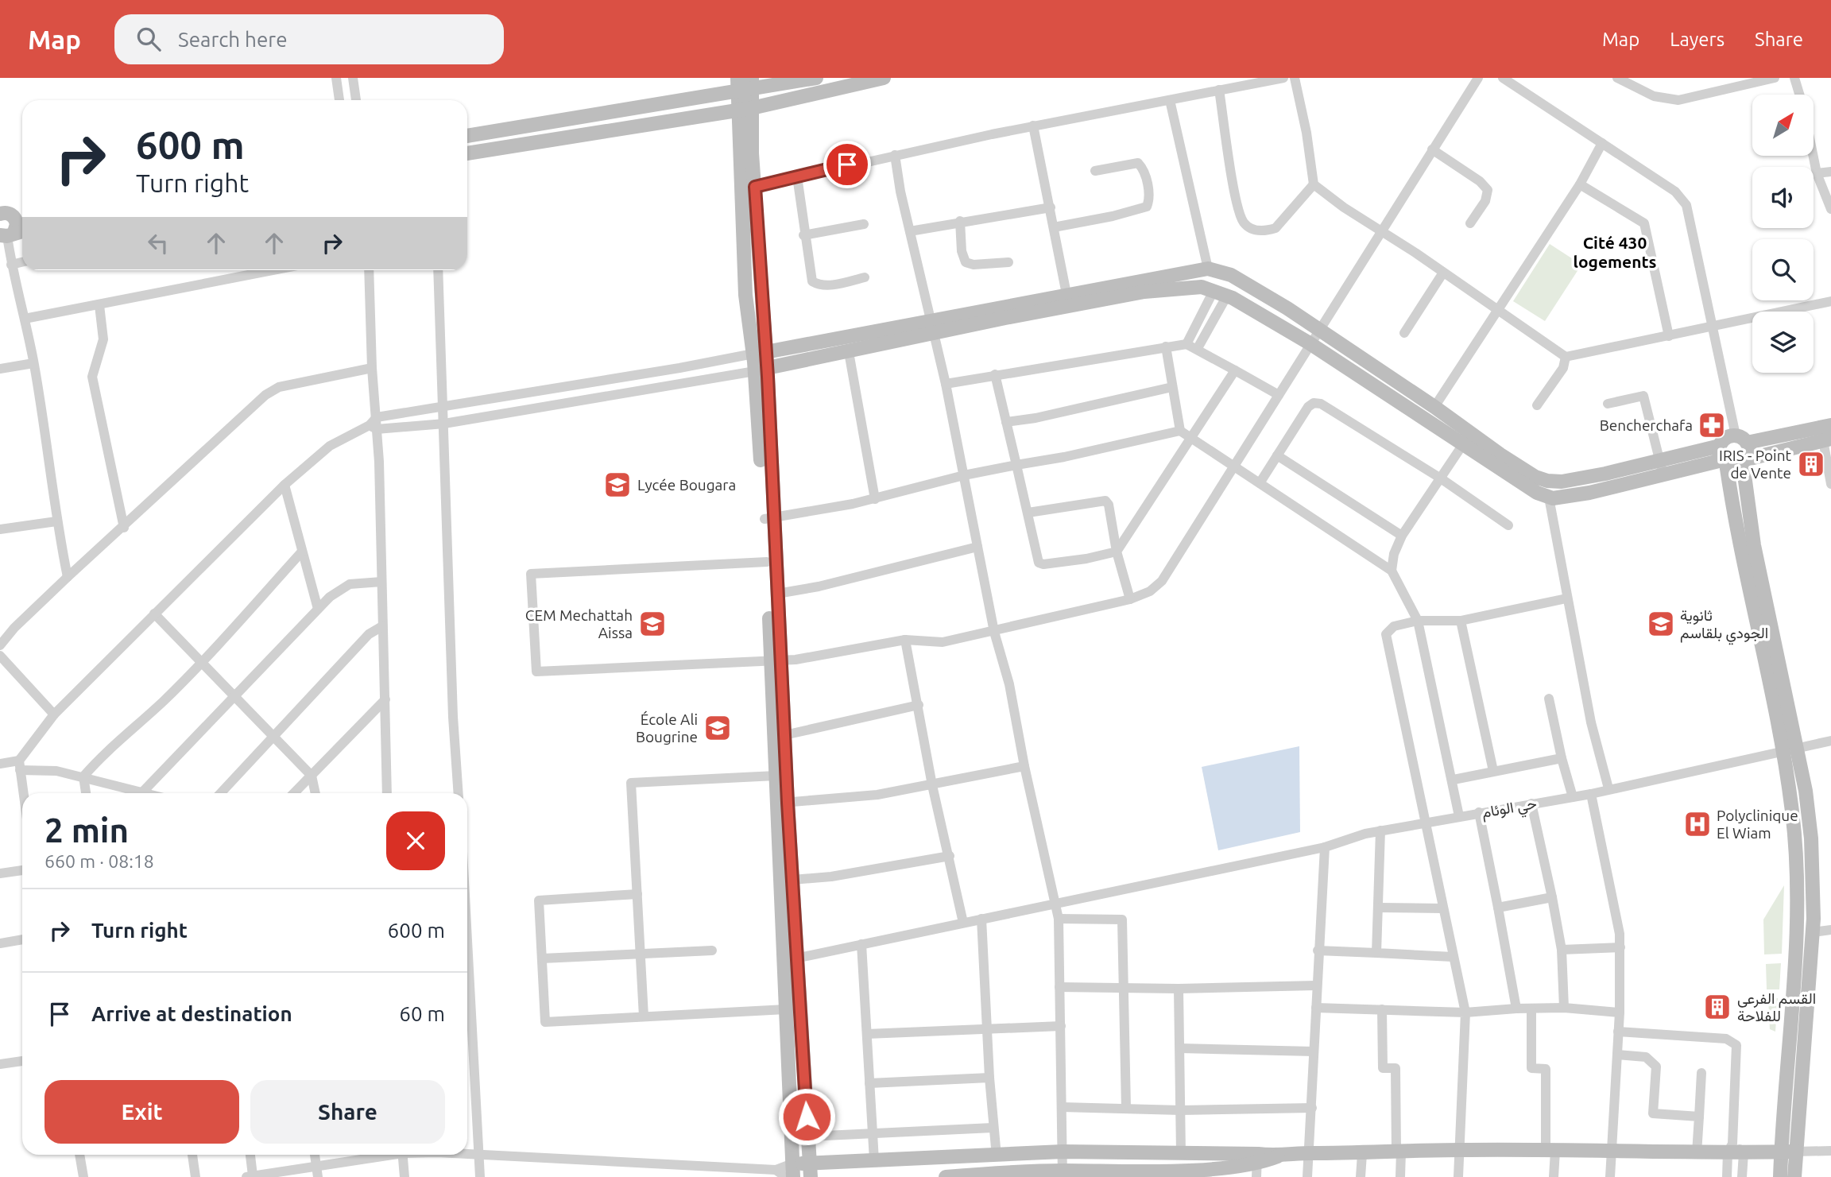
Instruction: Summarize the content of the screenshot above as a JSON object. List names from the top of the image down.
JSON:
{
  "streets": {
    "street": ["حي الوئام"]
  },
  "districts": ["Cité 430 logements"],
  "places": {
    "pharmacy": ["Bencherchafa"],
    "building": ["IRIS - Point de Vente", "القسم الفرعي للفلاحة"],
    "school or university": [
      "Lycée Bougara",
      "CEM Mechattah Aissa",
      "ثانوية الجودي بلقاسم",
      "École Ali Bougrine"
    ],
    "hospital": ["Polyclinique El Wiam"]
  },
  "north": "top right",
  "page": {
    "header": "Map",
    "search": "Search here",
    "nav": ["Map", "Layers", "Share"],
    "turn": ["600 m", "Turn right"],
    "heading": ["2 min", "660 m · 08:18"],
    "list": [
      {
        "name": "Turn right",
        "value": "600 m"
      },
      {
        "name": "Arrive at destination",
        "value": "60 m"
      }
    ],
    "buttons": ["Exit", "Share"]
  }
}
